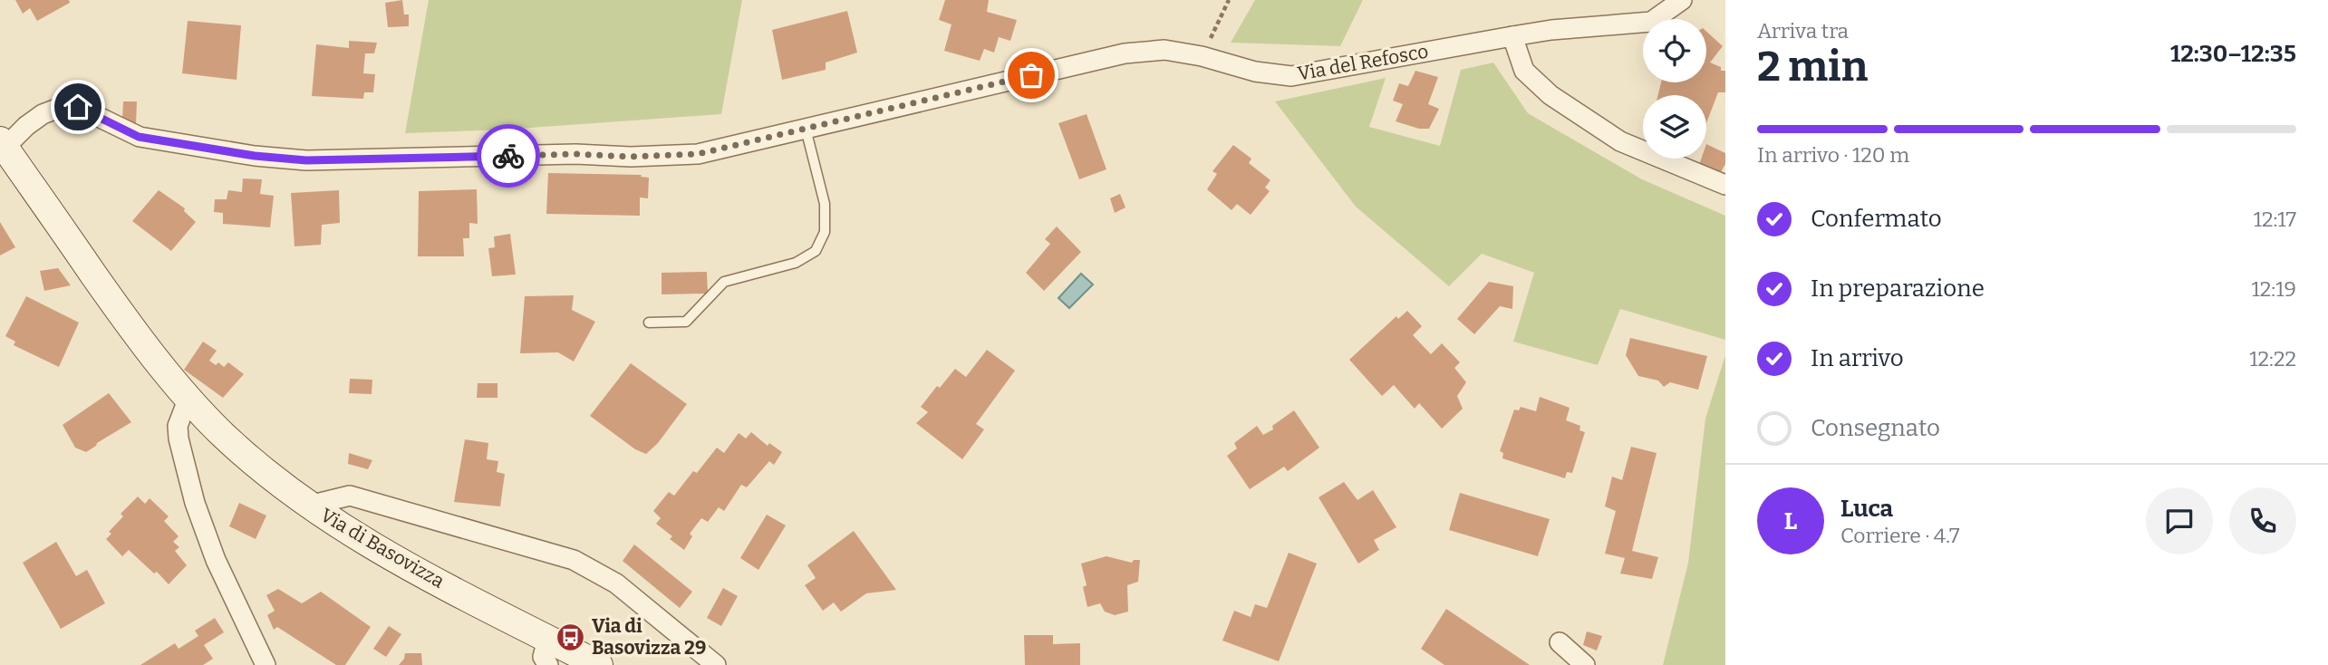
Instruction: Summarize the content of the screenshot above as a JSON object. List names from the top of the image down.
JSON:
{
  "streets": {
    "main road": ["Via di Basovizza"],
    "street": ["Via del Refosco"]
  },
  "crossings": [
    ["Via del Refosco", "Via di Basovizza"]
  ],
  "places": {
    "bus stop": ["Via di Basovizza 29"]
  },
  "page": {
    "heading": ["2 min", "Arriva tra", "12:30–12:35"],
    "panel": ["Luca", "Corriere · 4.7"],
    "bar": "In arrivo · 120 m",
    "list": [
      ["Confermato", "12:17"],
      ["In preparazione", "12:19"],
      ["In arrivo", "12:22"],
      "Consegnato"
    ],
    "round": "L"
  }
}
